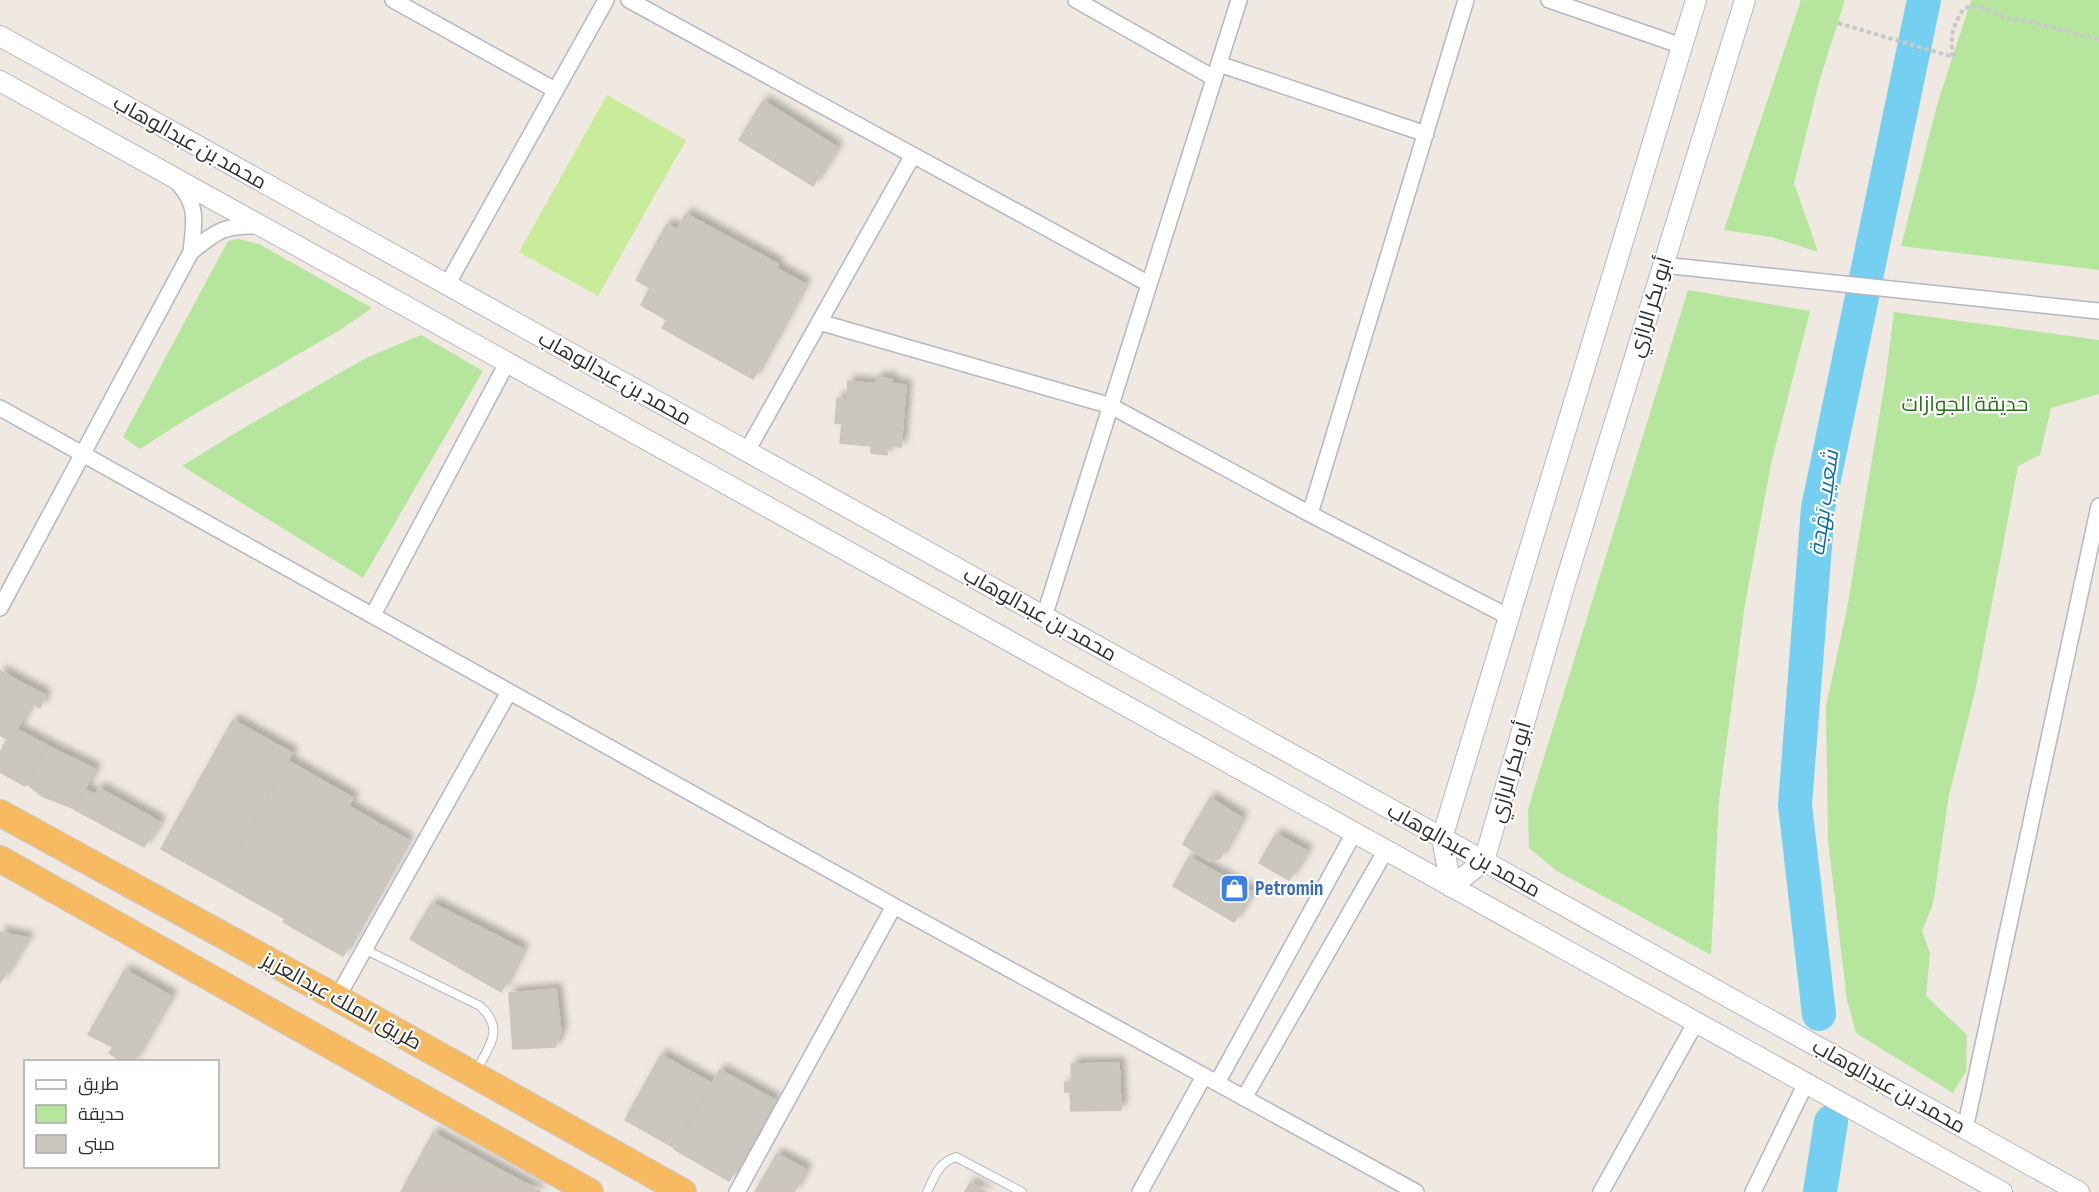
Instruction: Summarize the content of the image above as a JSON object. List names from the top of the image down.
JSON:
{
  "streets": {
    "highway": ["طريق الملك عبدالعزيز"],
    "street": ["محمد بن عبدالوهاب", "أبو بكر الرازي"]
  },
  "crossings": [
    ["محمد بن عبدالوهاب", "أبو بكر الرازي"]
  ],
  "water": ["شعيب بَهْجة"],
  "parks": ["حديقة الجوازات"],
  "places": {
    "shop": ["Petromin"]
  },
  "legend": ["طريق", "حديقة", "مبنى"]
}
